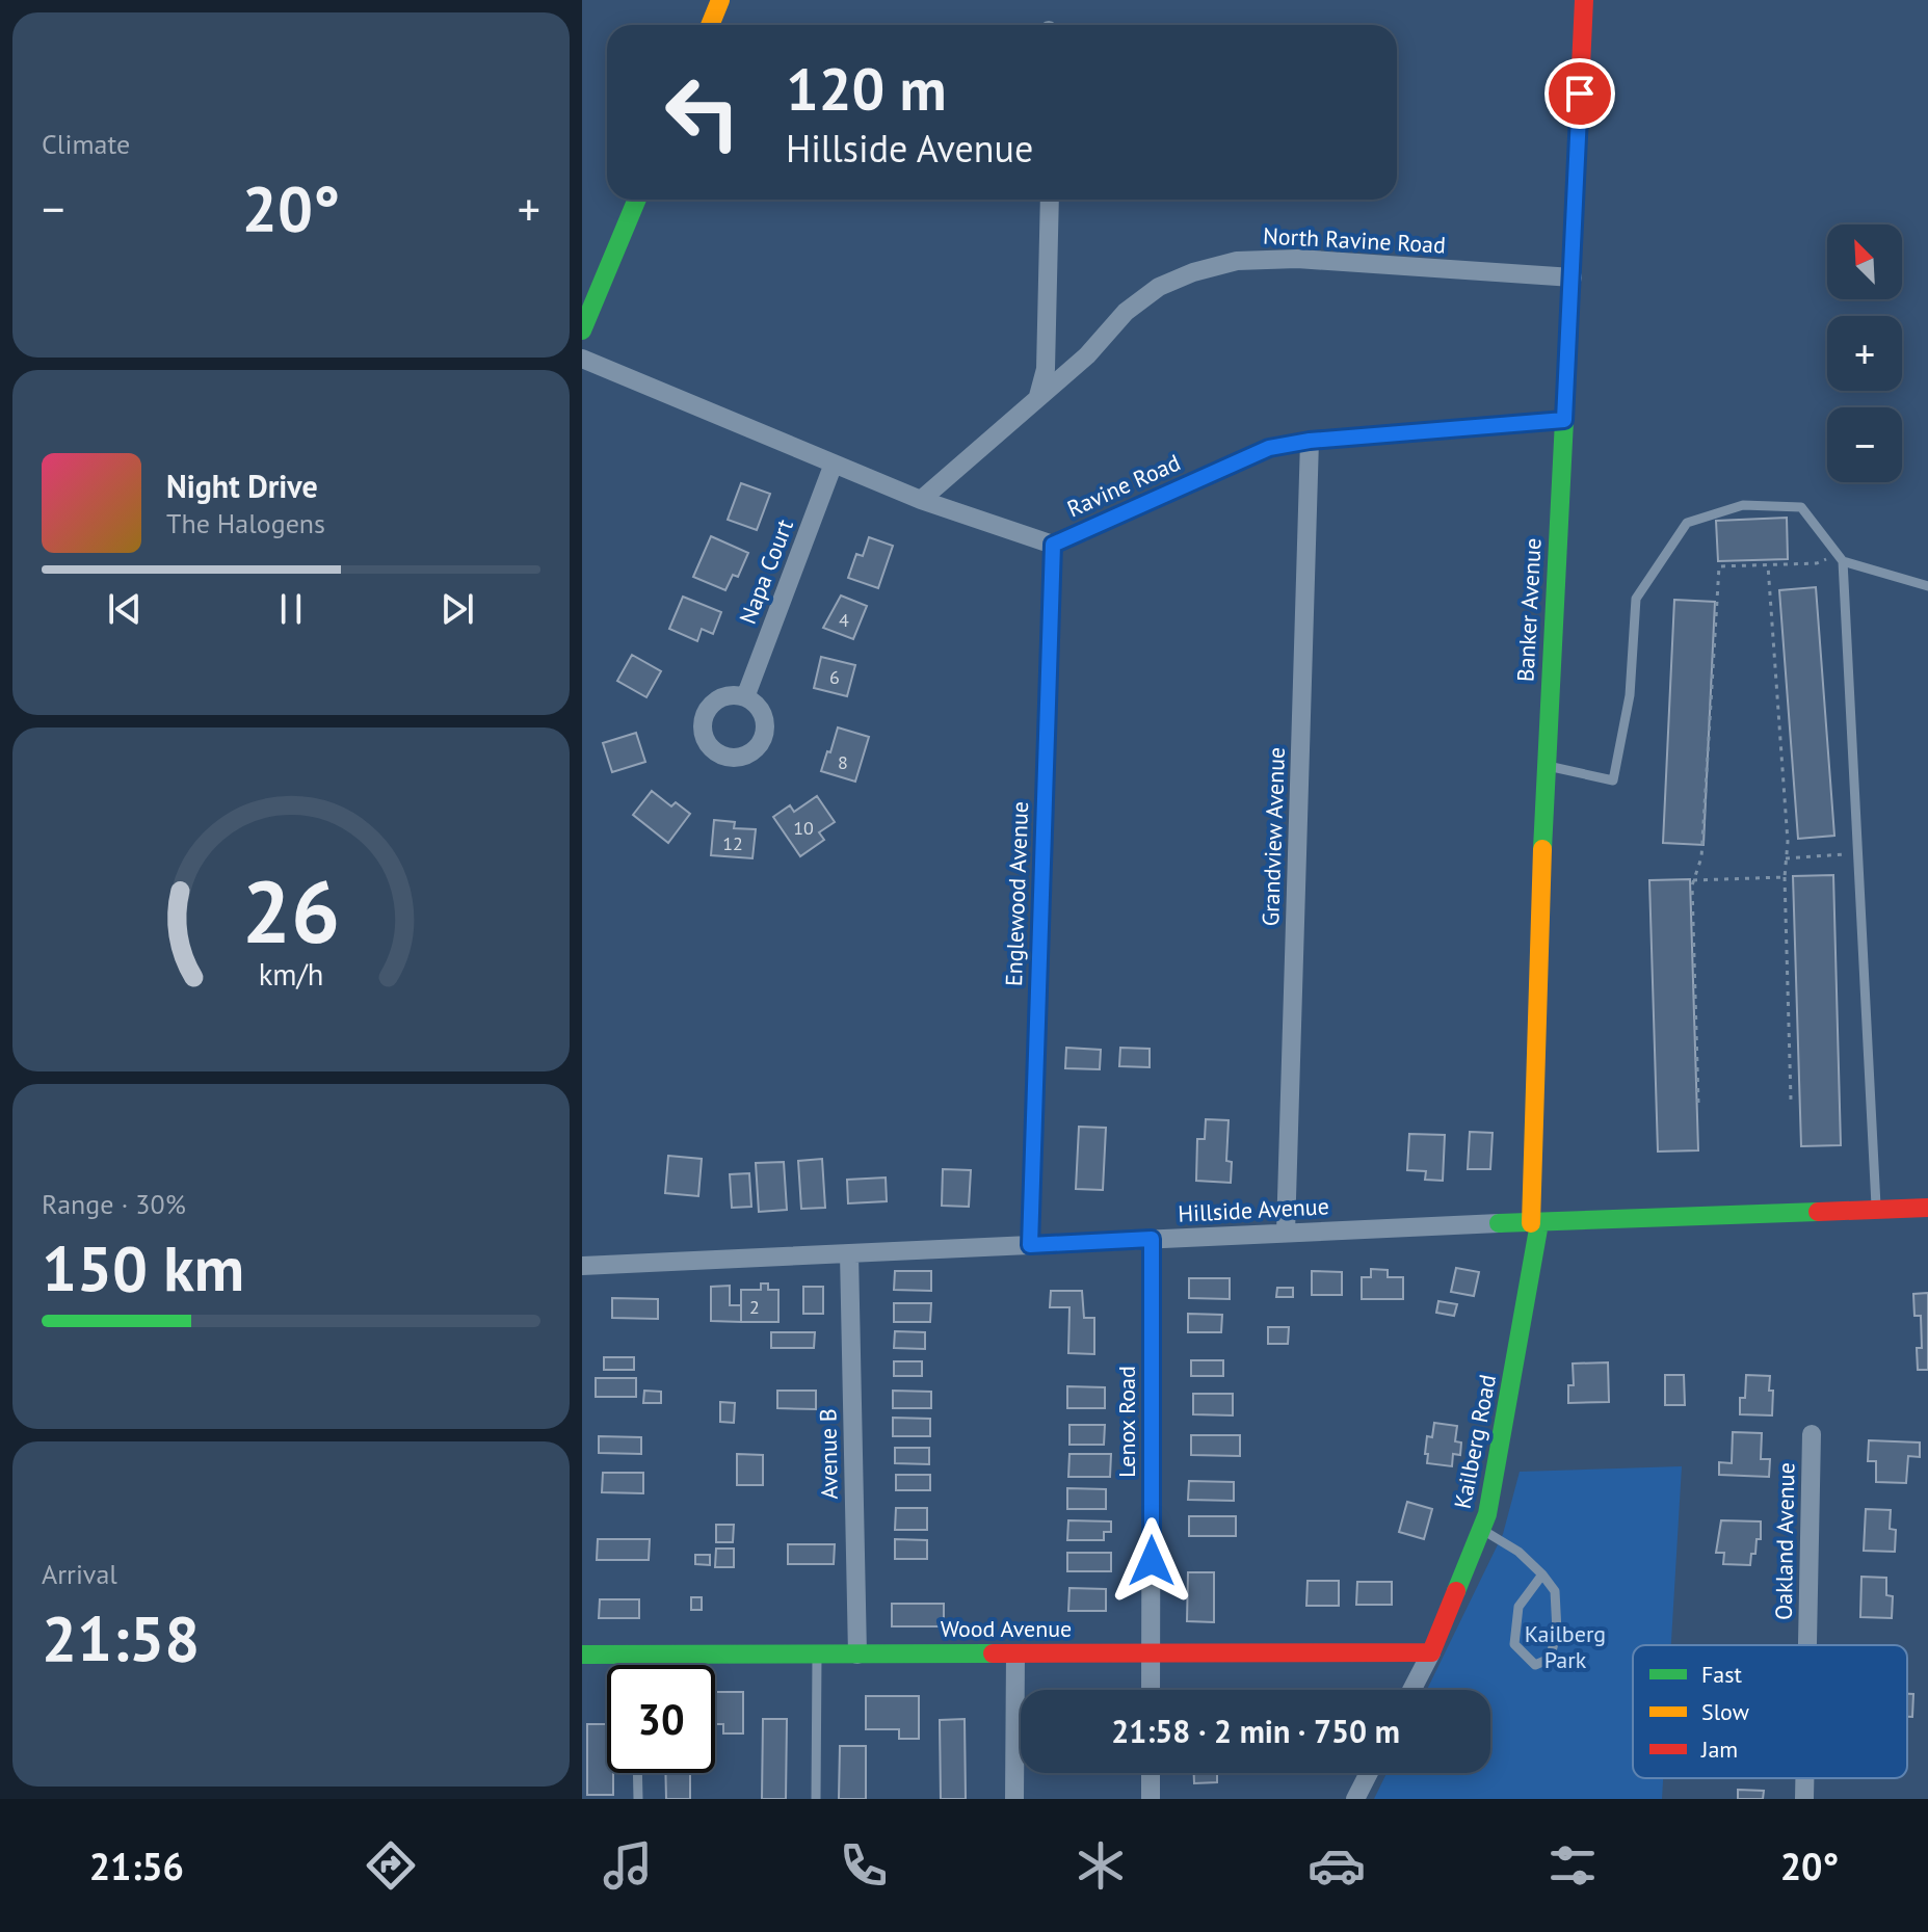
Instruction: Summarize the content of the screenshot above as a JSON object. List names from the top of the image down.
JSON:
{
  "streets": {
    "street": [
      "North Ravine Road",
      "Ravine Road",
      "Napa Court",
      "Banker Avenue",
      "Grandview Avenue",
      "Englewood Avenue",
      "Hillside Avenue",
      "Lenox Road",
      "Kailberg Road",
      "Avenue B",
      "Oakland Avenue",
      "Wood Avenue"
    ]
  },
  "crossings": [
    ["North Ravine Road", "Ravine Road"],
    ["North Ravine Road", "Banker Avenue"],
    ["Ravine Road", "Napa Court"],
    ["Ravine Road", "Banker Avenue"],
    ["Ravine Road", "Grandview Avenue"],
    ["Ravine Road", "Englewood Avenue"],
    ["Banker Avenue", "Hillside Avenue"],
    ["Banker Avenue", "Kailberg Road"],
    ["Grandview Avenue", "Hillside Avenue"],
    ["Englewood Avenue", "Hillside Avenue"],
    ["Hillside Avenue", "Lenox Road"],
    ["Hillside Avenue", "Kailberg Road"],
    ["Hillside Avenue", "Avenue B"],
    ["Lenox Road", "Wood Avenue"],
    ["Kailberg Road", "Wood Avenue"],
    ["Avenue B", "Wood Avenue"]
  ],
  "parks": ["Kailberg Park"],
  "house_numbers": [
    "4",
    "6",
    "8",
    "10",
    "12",
    "2"
  ],
  "legend": ["Fast", "Slow", "Jam"],
  "north": "top left",
  "page": {
    "tile": [
      "Climate",
      ["Range · 30%", "150 km"],
      ["Arrival", "21:58"]
    ],
    "turn": ["120 m", "Hillside Avenue"],
    "heat": ["−", "20°", "+"],
    "map_buttons": ["+", "−"],
    "song": ["Night Drive", "The Halogens"],
    "limit": "30",
    "trip": "21:58 · 2 min · 750 m",
    "tabs": ["21:56", "20°"],
    "gauge": ["26", "km/h"]
  }
}
